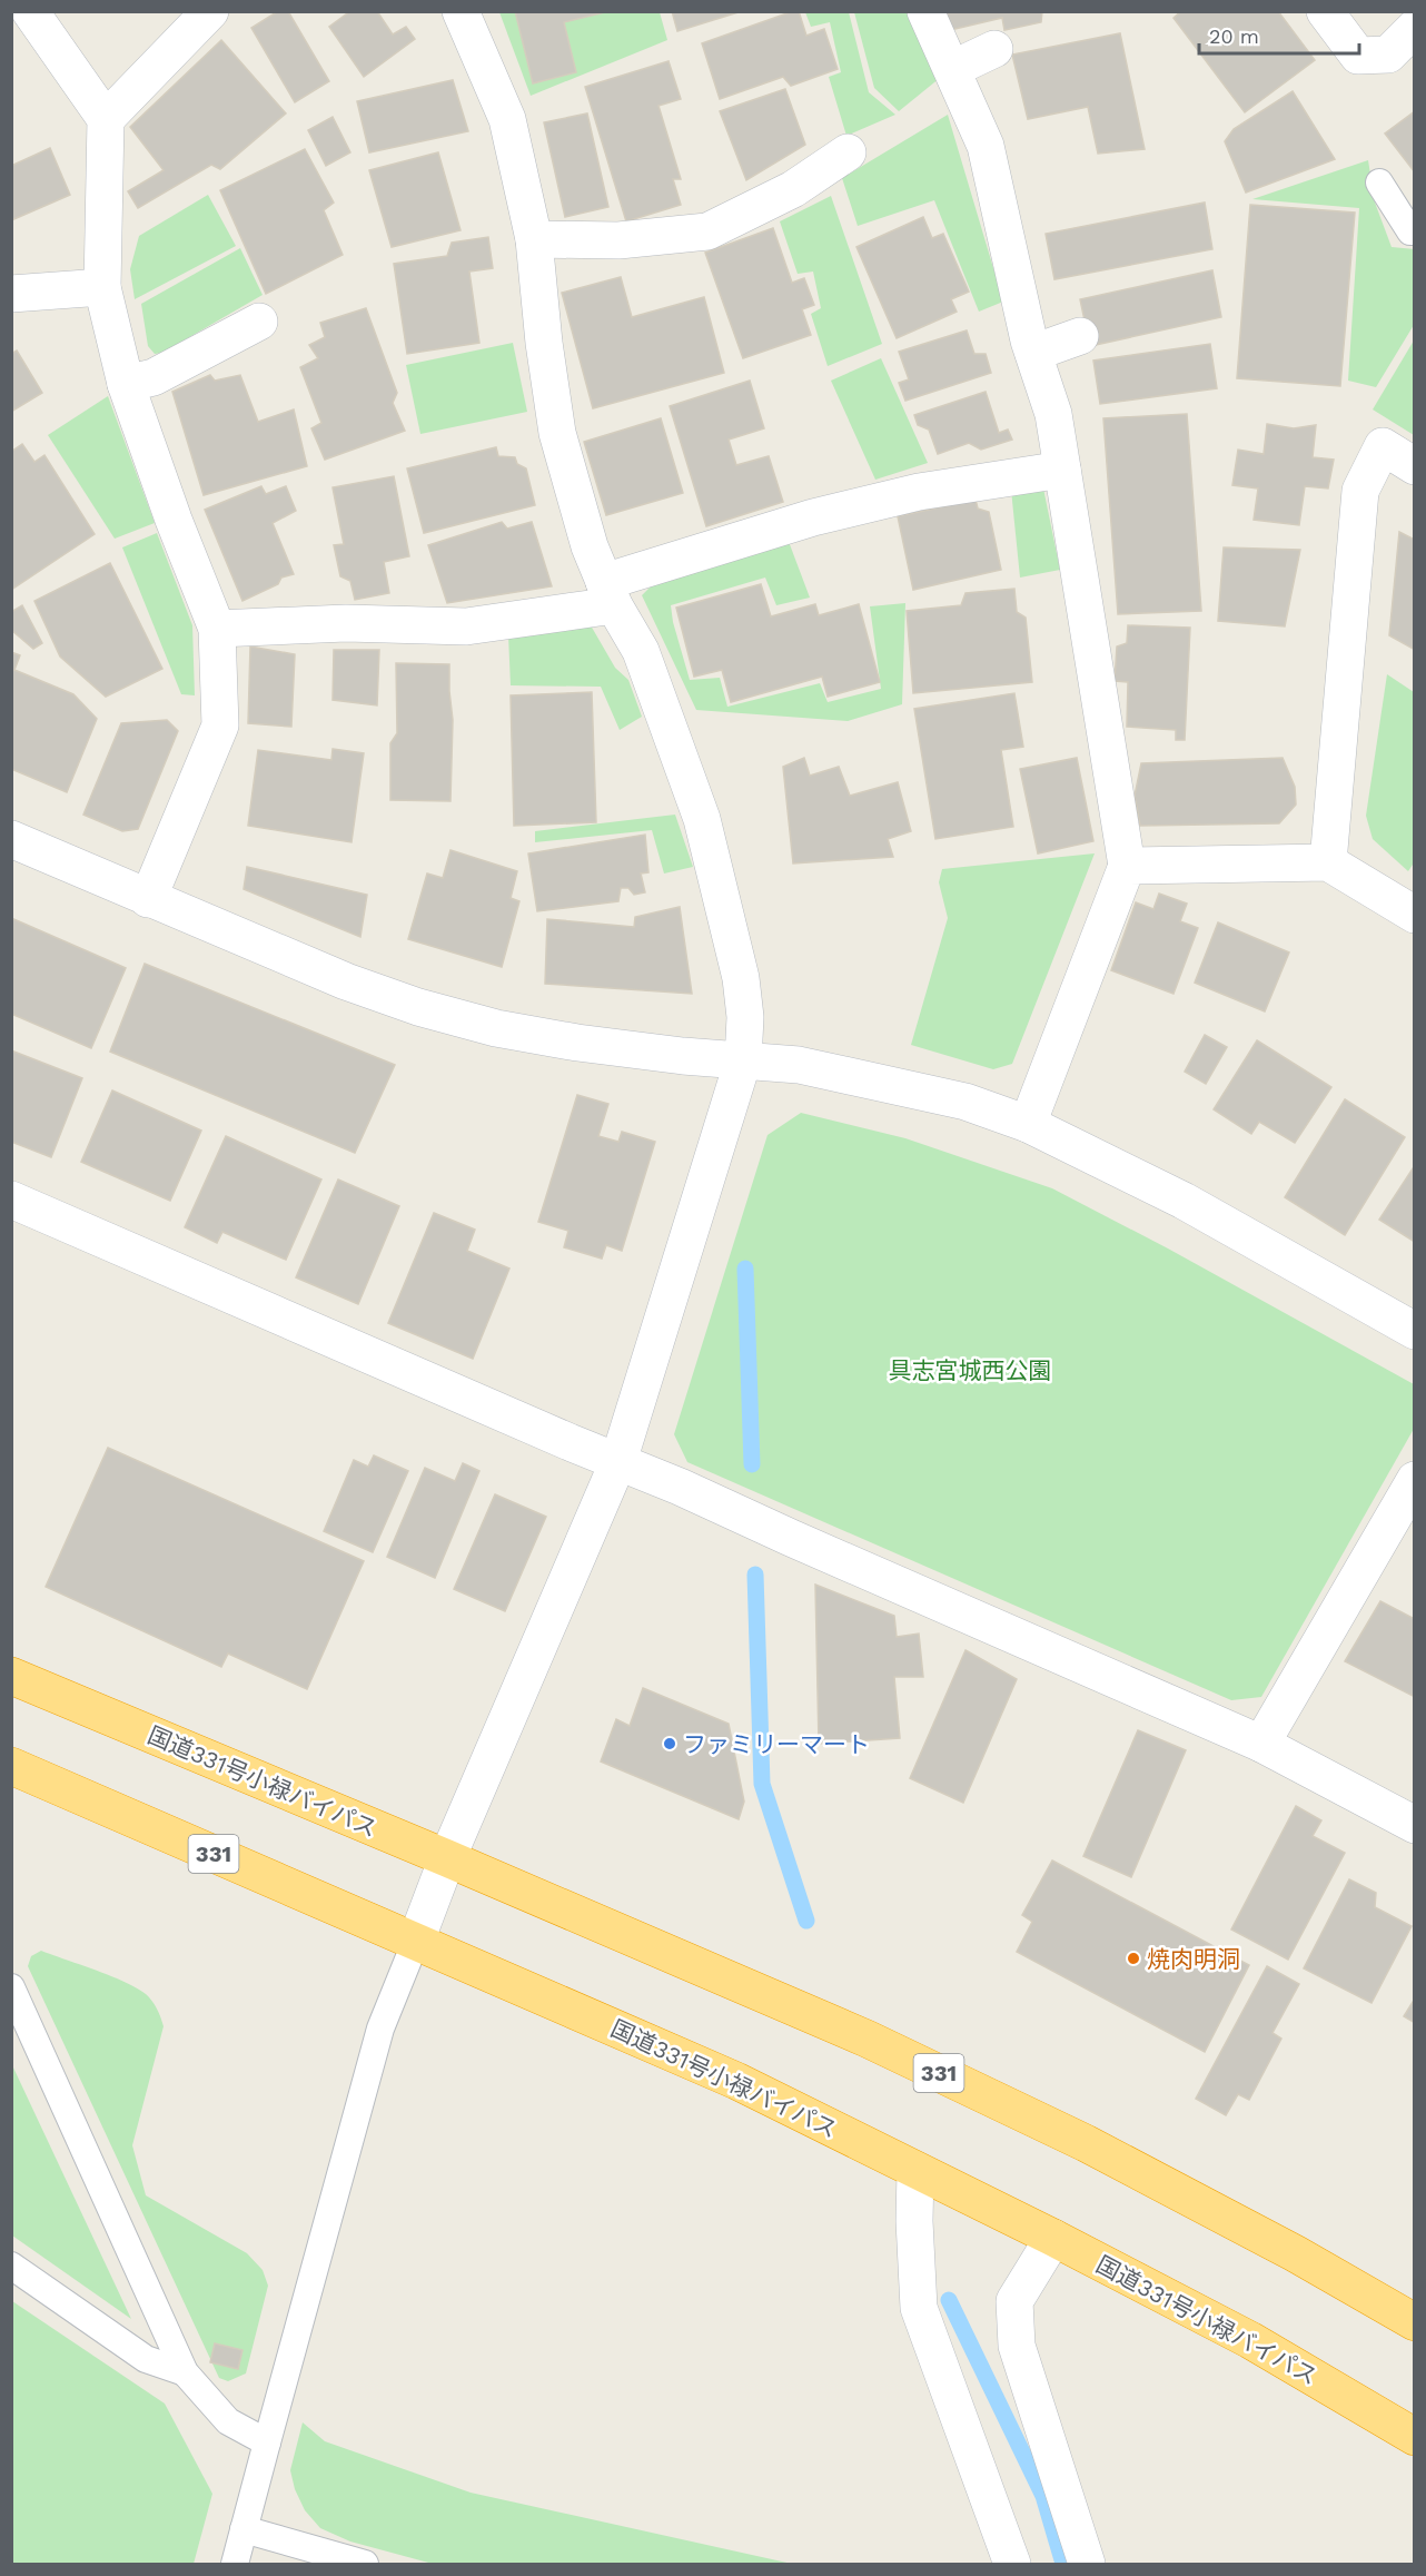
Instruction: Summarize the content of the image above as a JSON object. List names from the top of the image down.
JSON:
{
  "streets": {
    "highway": ["国道331号小禄バイパス", "331"]
  },
  "parks": ["具志宮城西公園"],
  "places": ["ファミリーマート", "焼肉明洞"],
  "scale_bar": "20 m"
}
